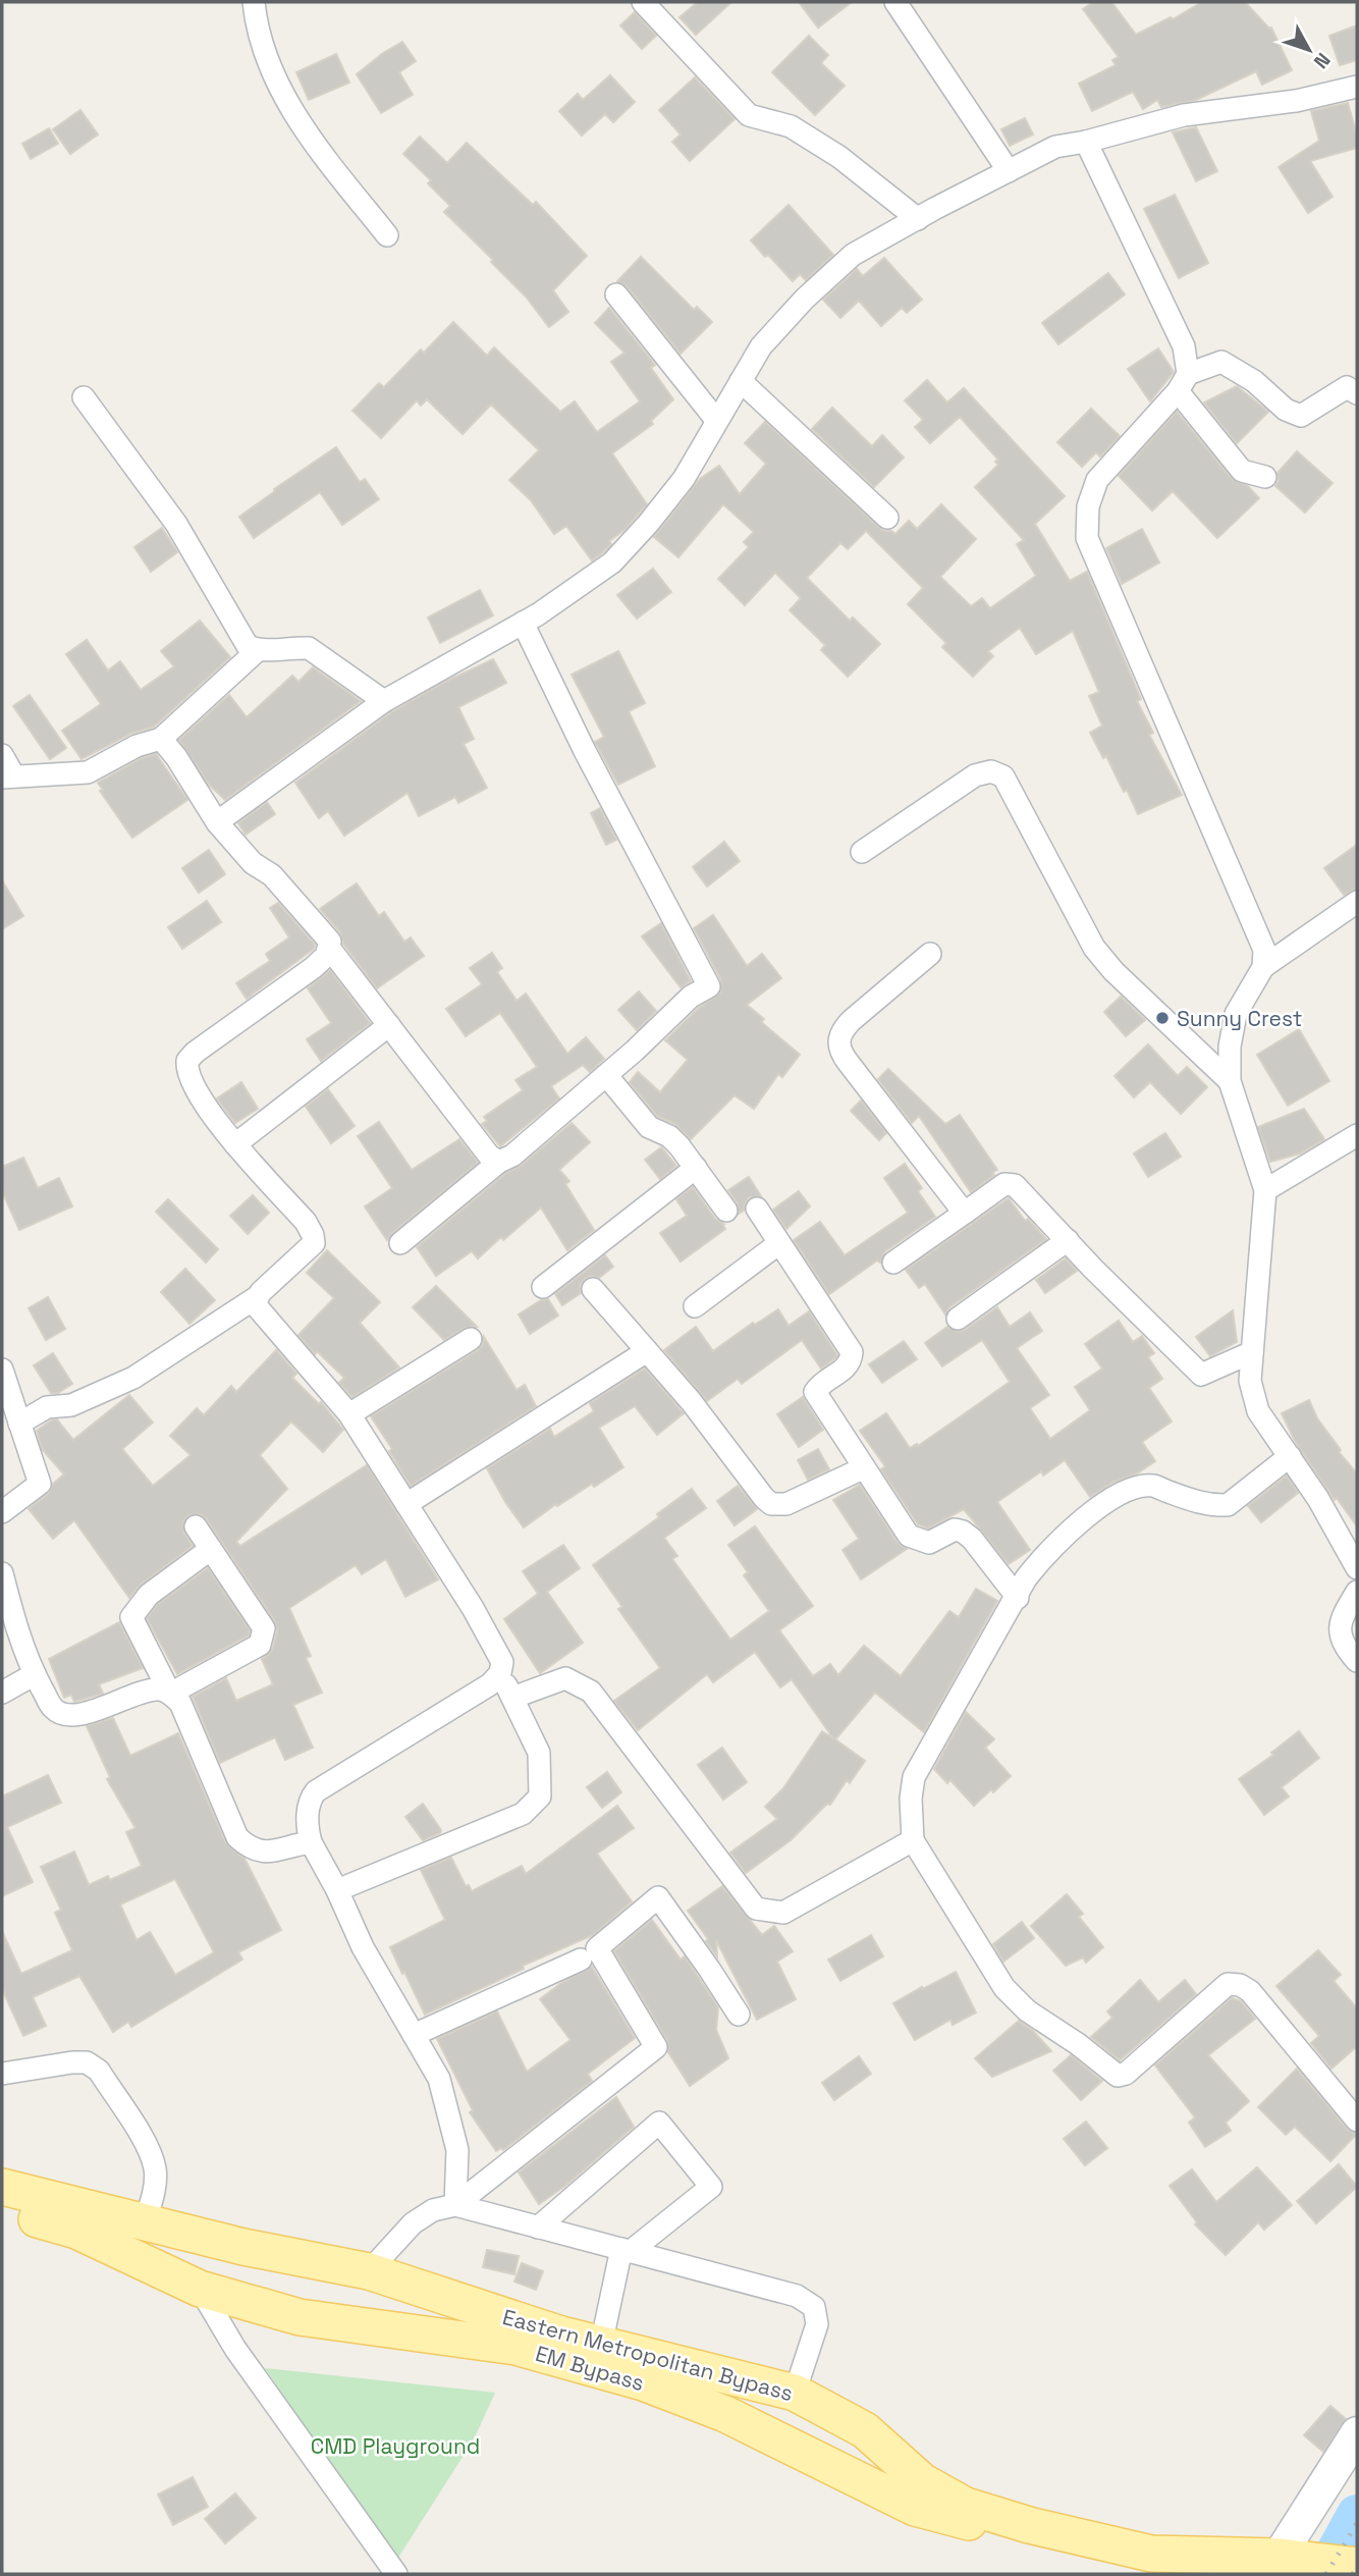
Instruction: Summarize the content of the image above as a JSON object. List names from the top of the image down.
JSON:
{
  "streets": {
    "main road": ["Eastern Metropolitan Bypass", "EM Bypass"]
  },
  "crossings": [
    ["Eastern Metropolitan Bypass", "EM Bypass"]
  ],
  "parks": ["CMD Playground"],
  "places": ["Sunny Crest"],
  "north": "bottom right"
}
